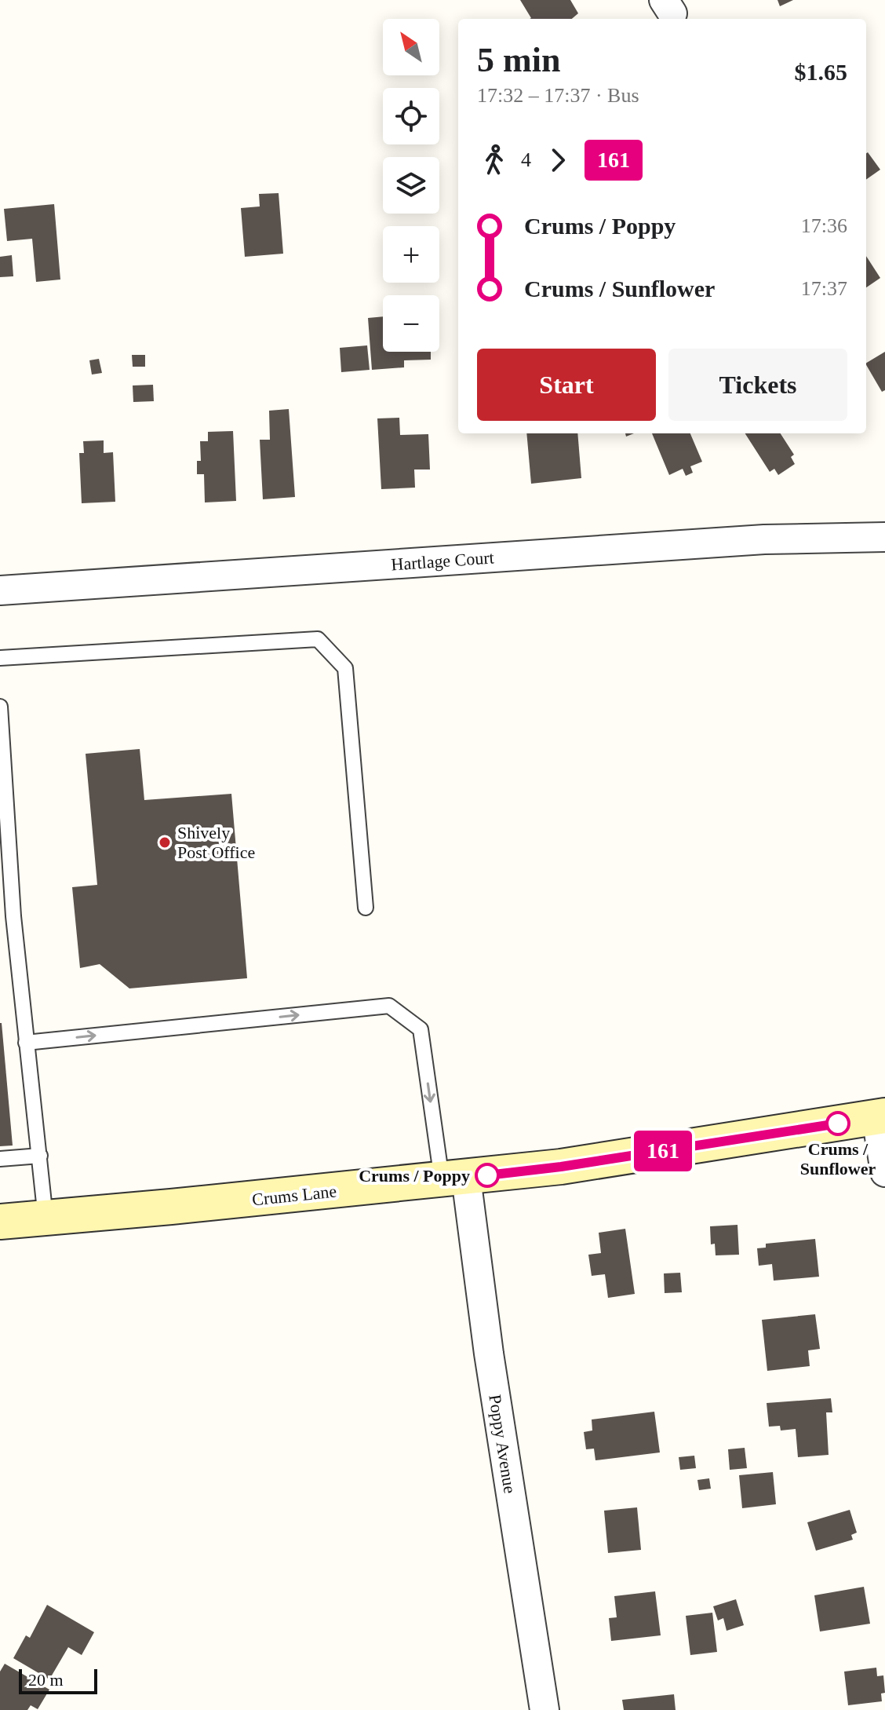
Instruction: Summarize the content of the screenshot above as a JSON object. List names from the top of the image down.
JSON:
{
  "streets": {
    "main road": ["Crums Lane"],
    "street": ["Hartlage Court", "Poppy Avenue"]
  },
  "crossings": [
    ["Crums Lane", "Poppy Avenue"]
  ],
  "places": ["Shively Post Office", "Crums / Sunflower", "Crums / Poppy"],
  "lines": ["bus line 161"],
  "scale_bar": "20 m",
  "north": "top left",
  "page": {
    "on_map": "161",
    "map_buttons": ["+", "−"],
    "heading": ["5 min", "17:32 – 17:37 · Bus", "$1.65"],
    "legs": ["4", "161"],
    "list": [
      {
        "name": "Crums / Poppy",
        "value": "17:36"
      },
      {
        "name": "Crums / Sunflower",
        "value": "17:37"
      }
    ],
    "buttons": ["Start", "Tickets"],
    "scale": "20 m"
  }
}
